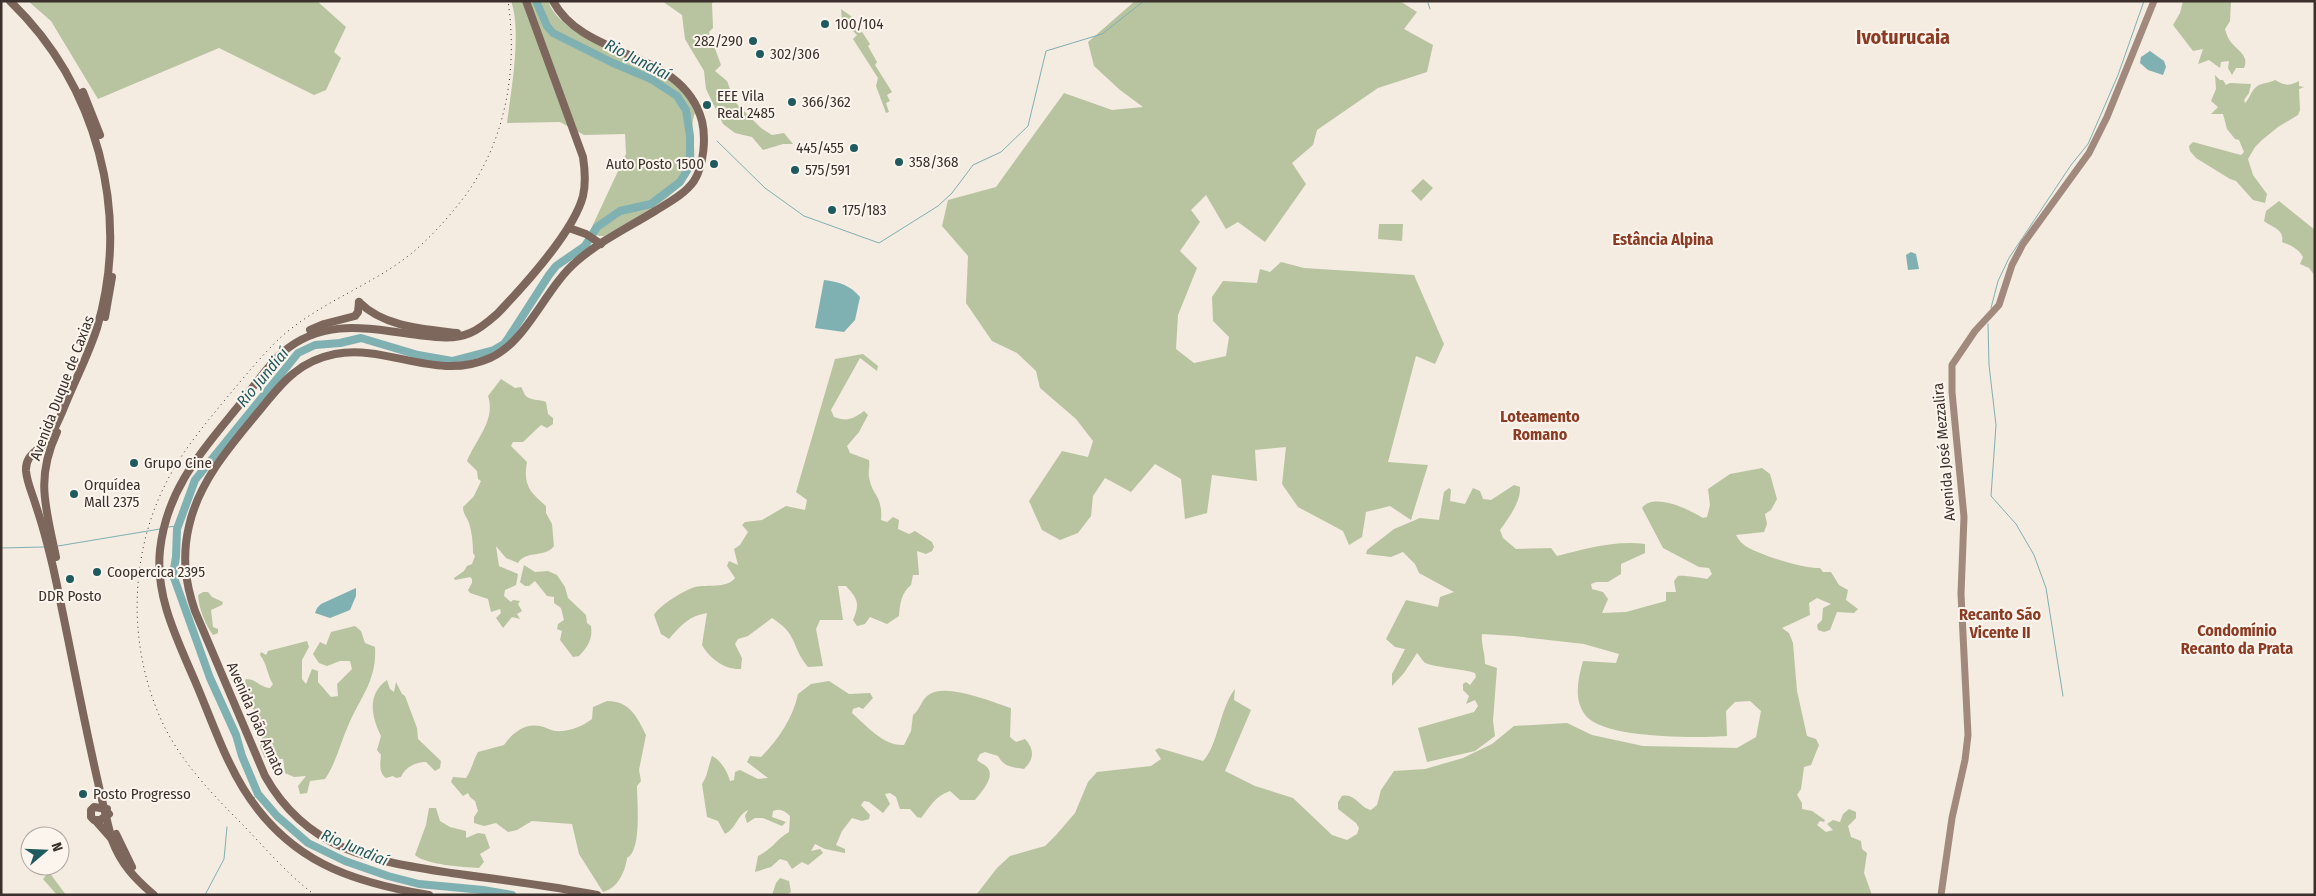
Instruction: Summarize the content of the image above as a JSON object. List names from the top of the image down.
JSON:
{
  "streets": {
    "main road": ["Avenida Duque de Caxias", "Avenida José Mezzalira", "Avenida João Amato"]
  },
  "districts": [
    "Ivoturucaia",
    "Estância Alpina",
    "Loteamento Romano",
    "Recanto São Vicente II",
    "Condomínio Recanto da Prata"
  ],
  "water": ["Rio Jundiaí"],
  "places": [
    "100/104",
    "282/290",
    "302/306",
    "366/362",
    "EEE Vila Real 2485",
    "445/455",
    "358/368",
    "Auto Posto 1500",
    "575/591",
    "175/183",
    "Grupo Cine",
    "Orquídea Mall 2375",
    "Coopercica 2395",
    "DDR Posto",
    "Posto Progresso"
  ],
  "north": "right"
}
